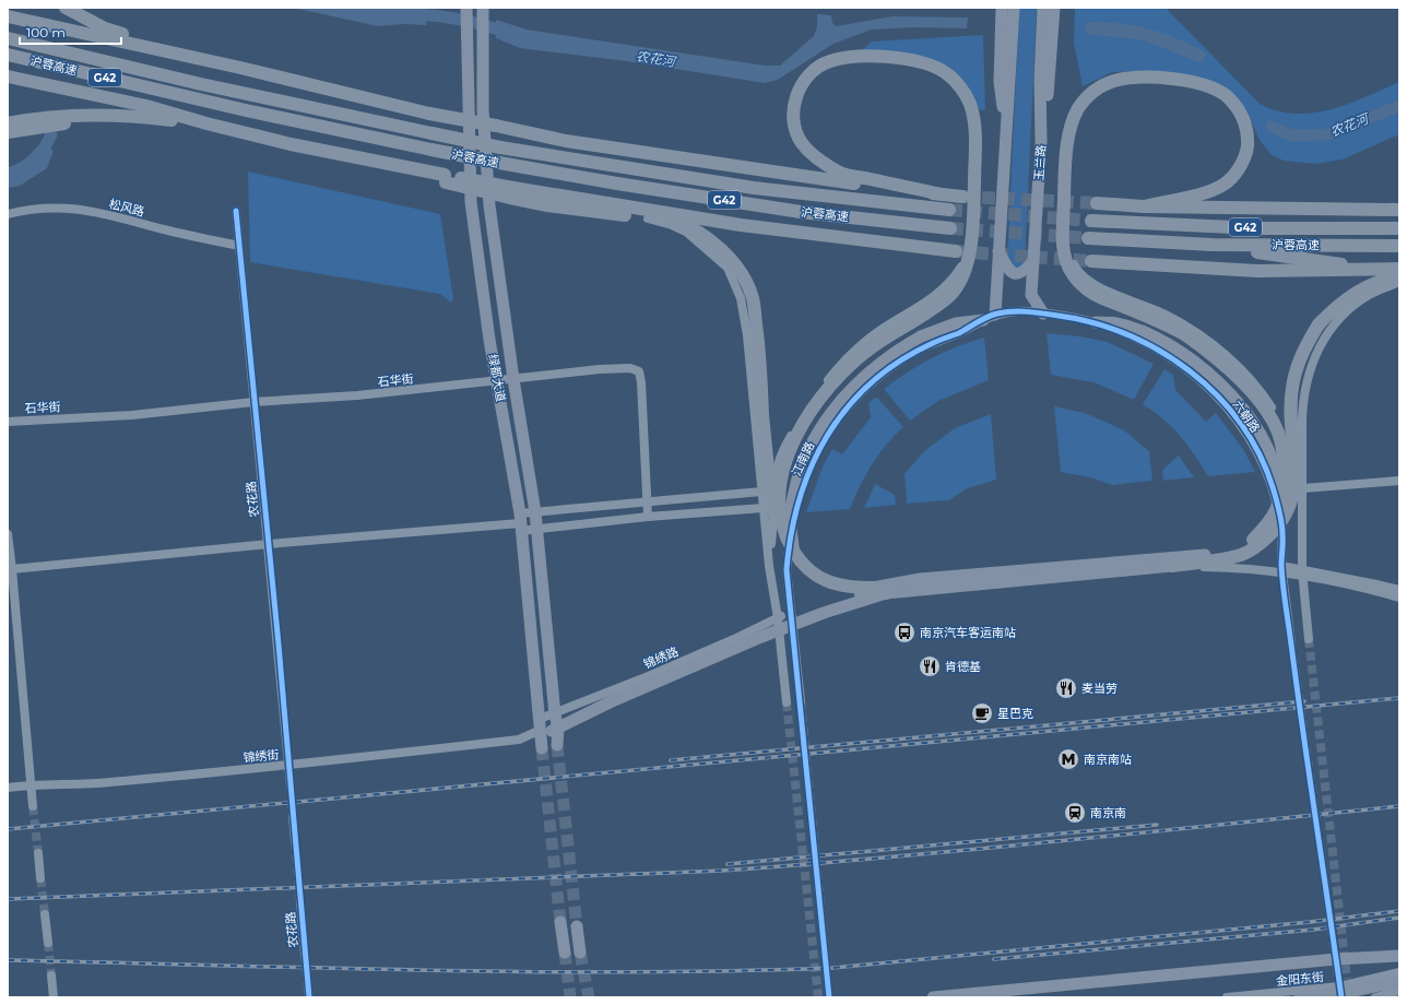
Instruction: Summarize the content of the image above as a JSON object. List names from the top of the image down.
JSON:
{
  "streets": {
    "highway": ["沪蓉高速", "G42"],
    "main road": ["玉兰路", "绿都大道"],
    "street": [
      "松风路",
      "石华街",
      "六朝路",
      "江南路",
      "农花路",
      "锦绣路",
      "锦绣街",
      "金阳东街"
    ]
  },
  "crossings": [
    ["玉兰路", "六朝路"],
    ["松风路", "农花路"],
    ["绿都大道", "石华街"],
    ["绿都大道", "锦绣路"],
    ["绿都大道", "锦绣街"],
    ["石华街", "农花路"],
    ["六朝路", "江南路"],
    ["江南路", "锦绣路"],
    ["农花路", "锦绣街"],
    ["锦绣路", "锦绣街"]
  ],
  "water": ["农花河"],
  "places": {
    "bus stop": ["南京汽车客运南站"],
    "restaurant": ["肯德基", "麦当劳"],
    "cafe": ["星巴克"],
    "metro station": ["南京南站"],
    "station": ["南京南"]
  },
  "scale_bar": "100 m"
}
